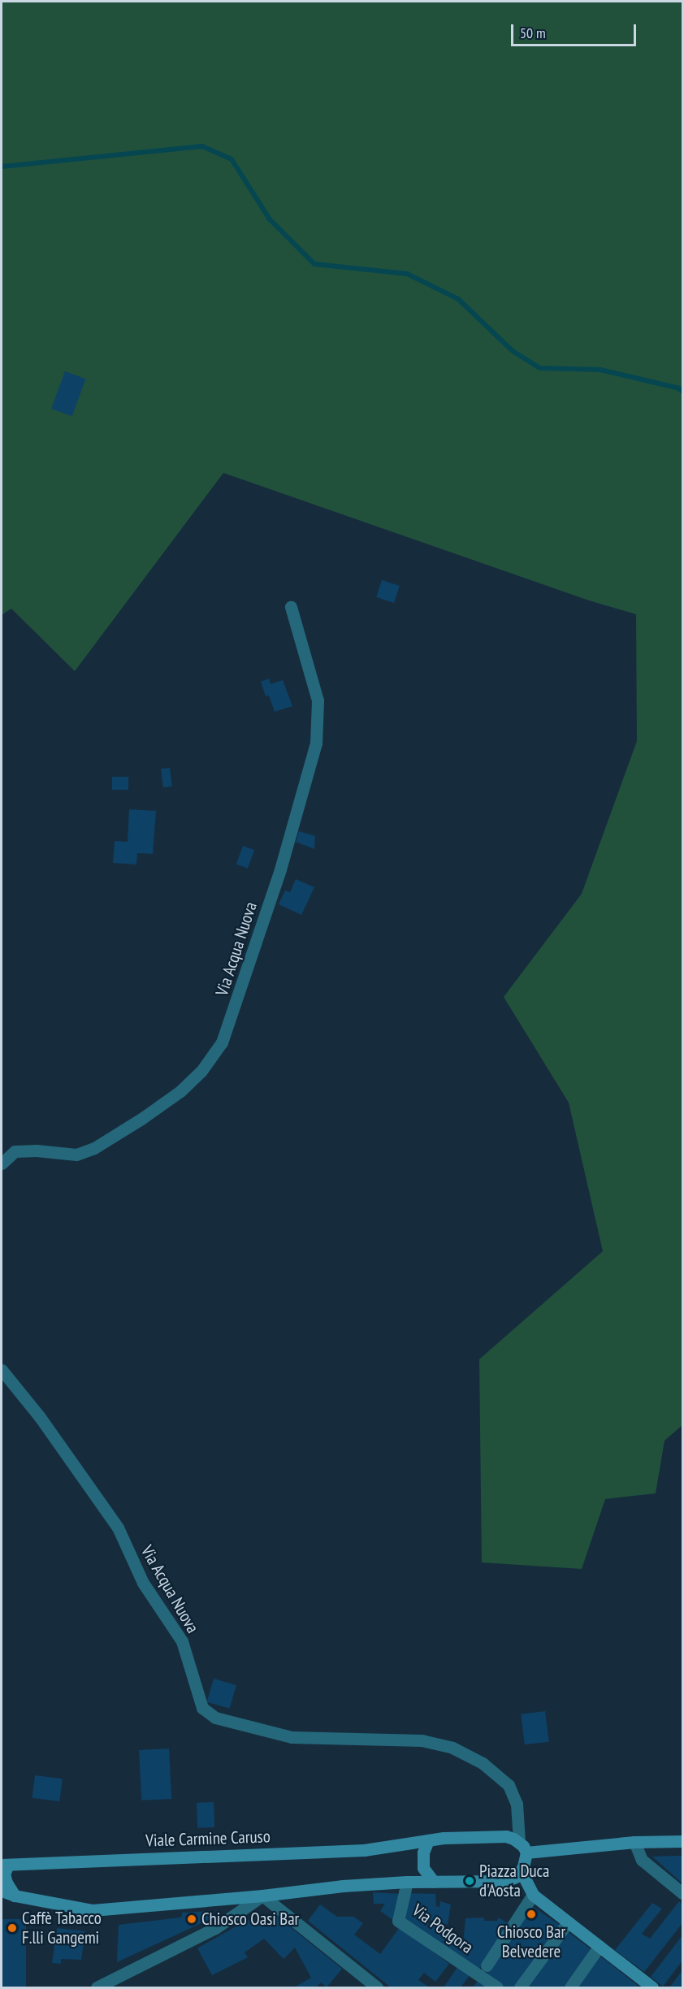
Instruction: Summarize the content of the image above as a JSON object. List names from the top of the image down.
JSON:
{
  "streets": {
    "street": ["Via Acqua Nuova", "Viale Carmine Caruso", "Via Podgora"]
  },
  "crossings": [
    ["Via Acqua Nuova", "Viale Carmine Caruso"]
  ],
  "places": [
    "Piazza Duca d'Aosta",
    "Chiosco Bar Belvedere",
    "Chiosco Oasi Bar",
    "Caffè Tabacco F.lli Gangemi"
  ],
  "scale_bar": "50 m"
}
